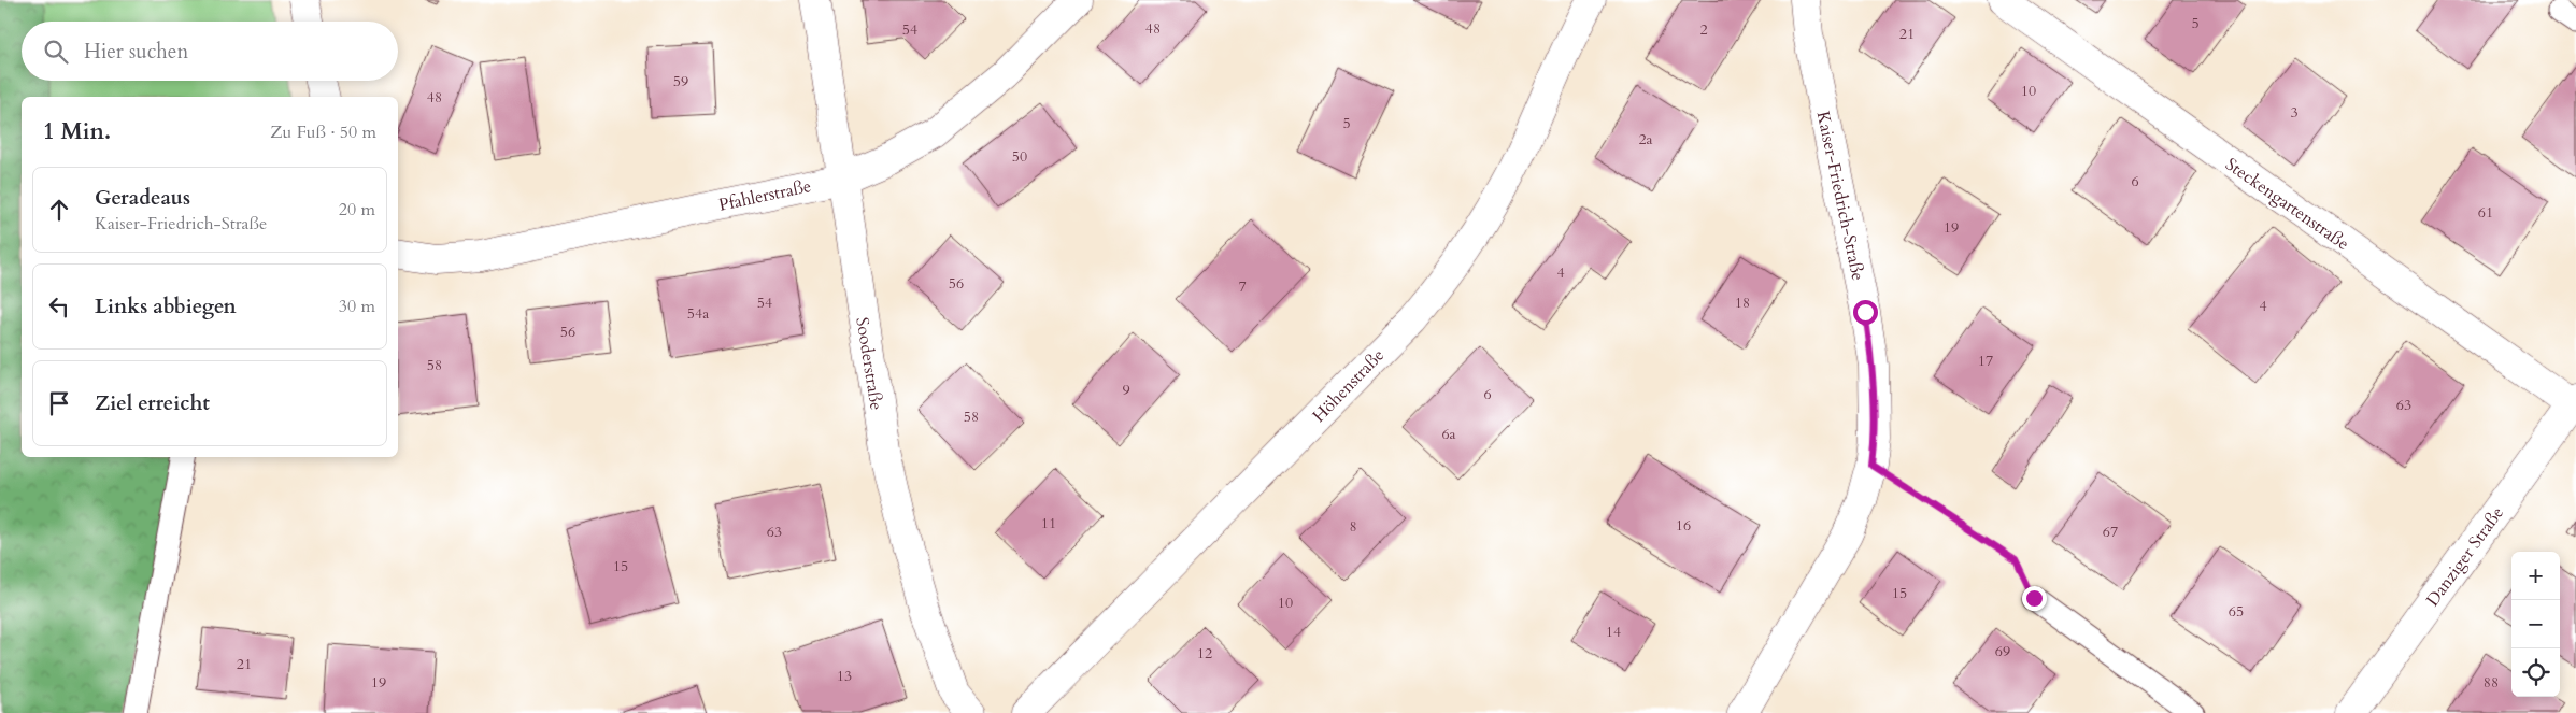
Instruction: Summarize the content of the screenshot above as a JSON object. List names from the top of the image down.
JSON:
{
  "streets": {
    "street": [
      "Pfahlerstraße",
      "Kaiser-Friedrich-Straße",
      "Steckengartenstraße",
      "Sooderstraße",
      "Höhenstraße",
      "Danziger Straße"
    ]
  },
  "crossings": [
    ["Pfahlerstraße", "Sooderstraße"],
    ["Steckengartenstraße", "Danziger Straße"]
  ],
  "house_numbers": [
    "5",
    "48",
    "54",
    "2",
    "21",
    "59",
    "10",
    "48",
    "3",
    "5",
    "2a",
    "50",
    "6",
    "61",
    "19",
    "4",
    "56",
    "7",
    "54",
    "18",
    "4",
    "54a",
    "56",
    "17",
    "58",
    "9",
    "6",
    "63",
    "58",
    "6a",
    "11",
    "16",
    "8",
    "63",
    "67",
    "15",
    "15",
    "10",
    "65",
    "14",
    "69",
    "12",
    "21",
    "13",
    "19",
    "88"
  ],
  "page": {
    "search": "Hier suchen",
    "heading": ["1 Min.", "Zu Fuß · 50 m"],
    "list": [
      ["Geradeaus", "Kaiser-Friedrich-Straße", "20 m"],
      ["Links abbiegen", "30 m"],
      "Ziel erreicht"
    ],
    "map_buttons": ["+", "−"]
  }
}
